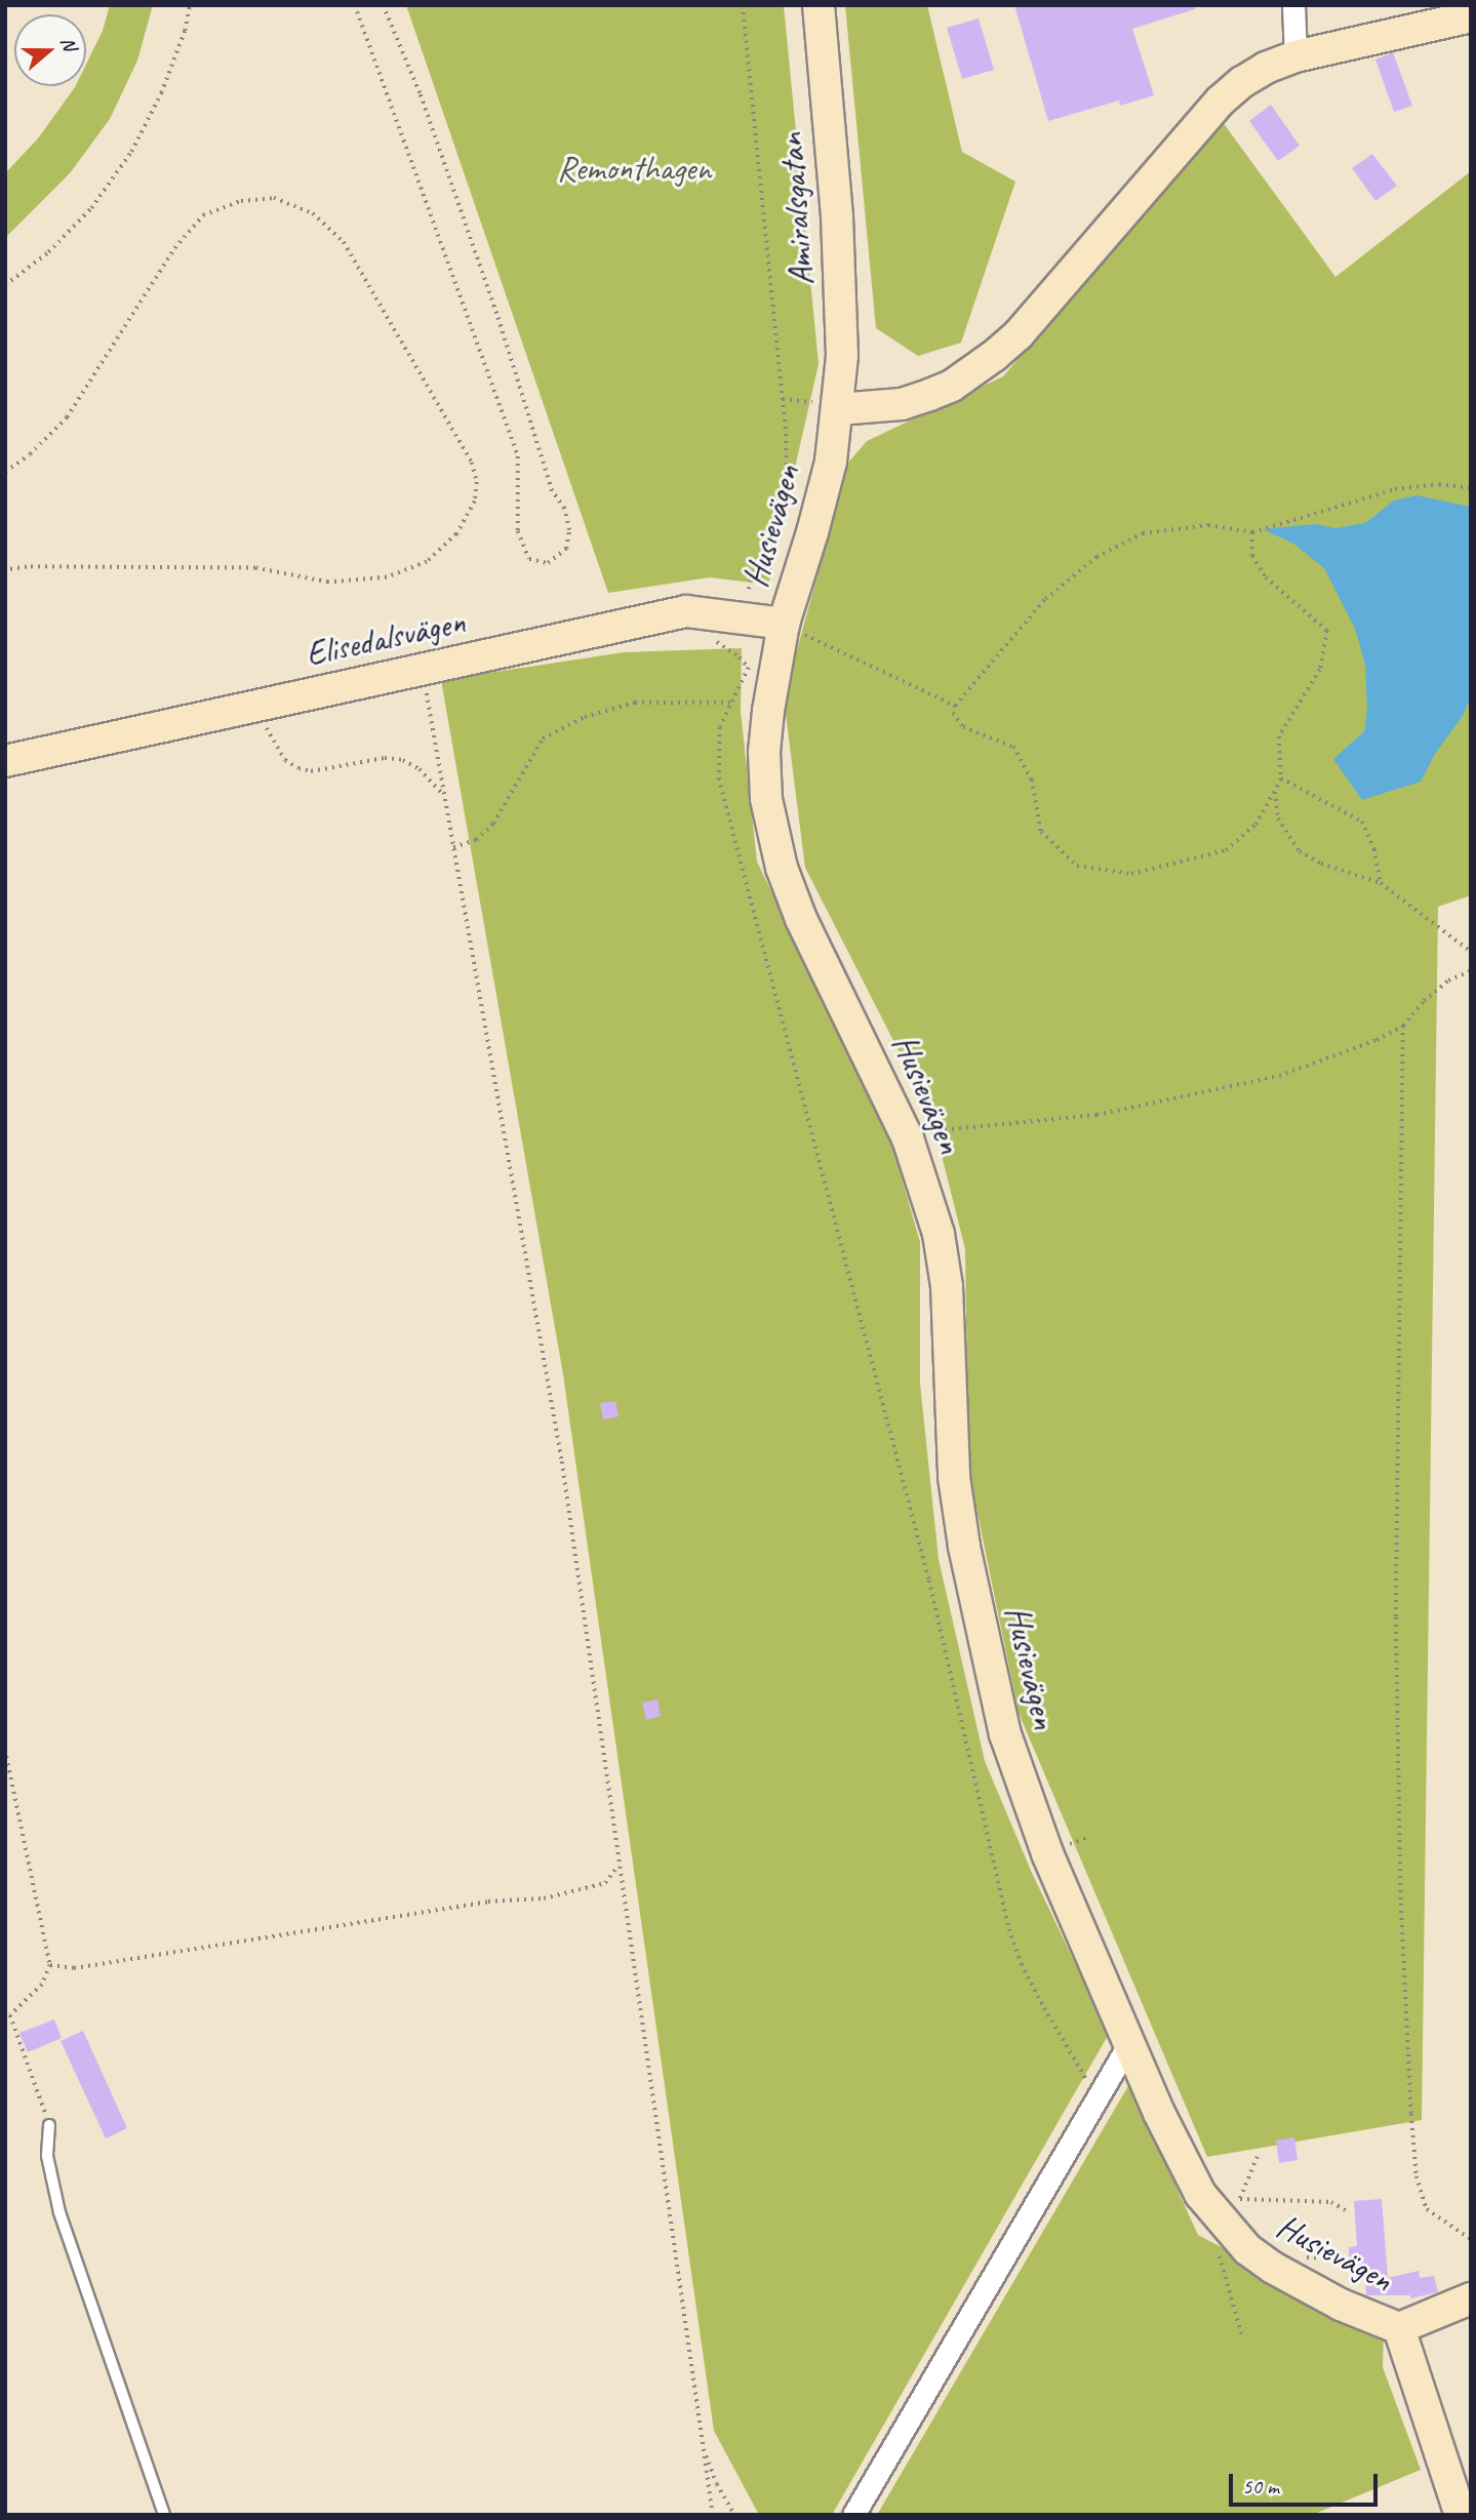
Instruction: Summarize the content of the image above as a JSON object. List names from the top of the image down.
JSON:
{
  "streets": {
    "street": ["Amiralsgatan", "Husievägen", "Elisedalsvägen"]
  },
  "crossings": [
    ["Amiralsgatan", "Husievägen"],
    ["Husievägen", "Elisedalsvägen"]
  ],
  "parks": ["Remonthagen"],
  "scale_bar": "50 m",
  "north": "right"
}
